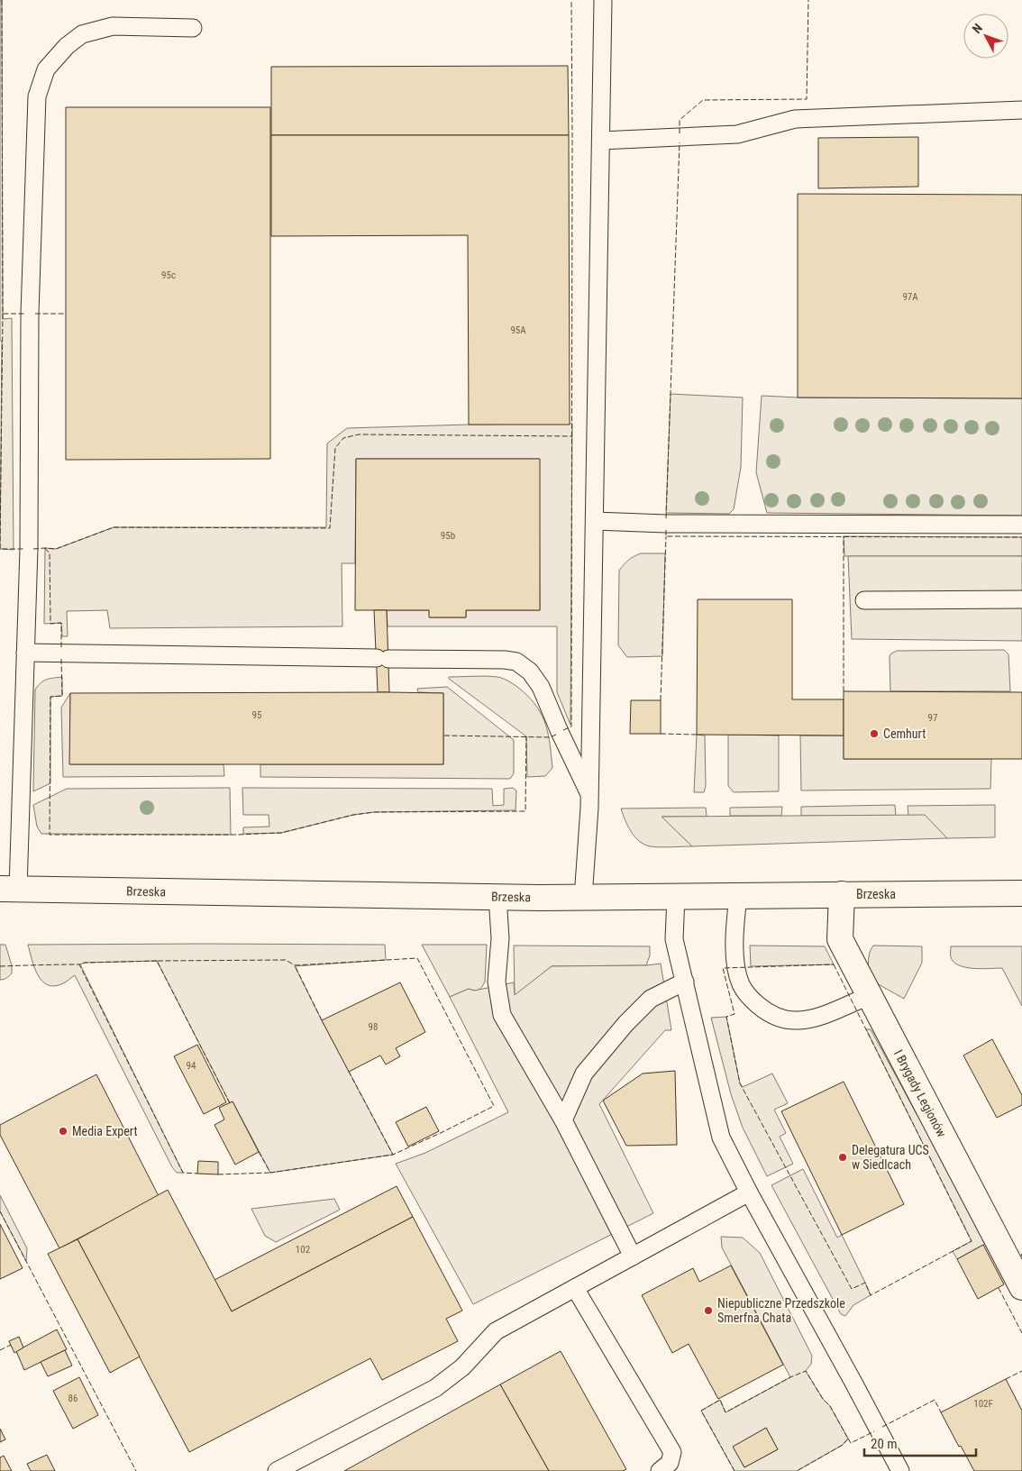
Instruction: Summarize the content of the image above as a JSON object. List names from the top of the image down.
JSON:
{
  "streets": {
    "main road": ["Brzeska", "I Brygady Legionów"]
  },
  "crossings": [
    ["Brzeska", "I Brygady Legionów"]
  ],
  "places": [
    "Cemhurt",
    "Media Expert",
    "Delegatura UCS w Siedlcach",
    "Niepubliczne Przedszkole Smerfna Chata"
  ],
  "house_numbers": [
    "95c",
    "97A",
    "95A",
    "95b",
    "95",
    "97",
    "98",
    "94",
    "102",
    "86",
    "102F"
  ],
  "scale_bar": "20 m",
  "north": "top left"
}
